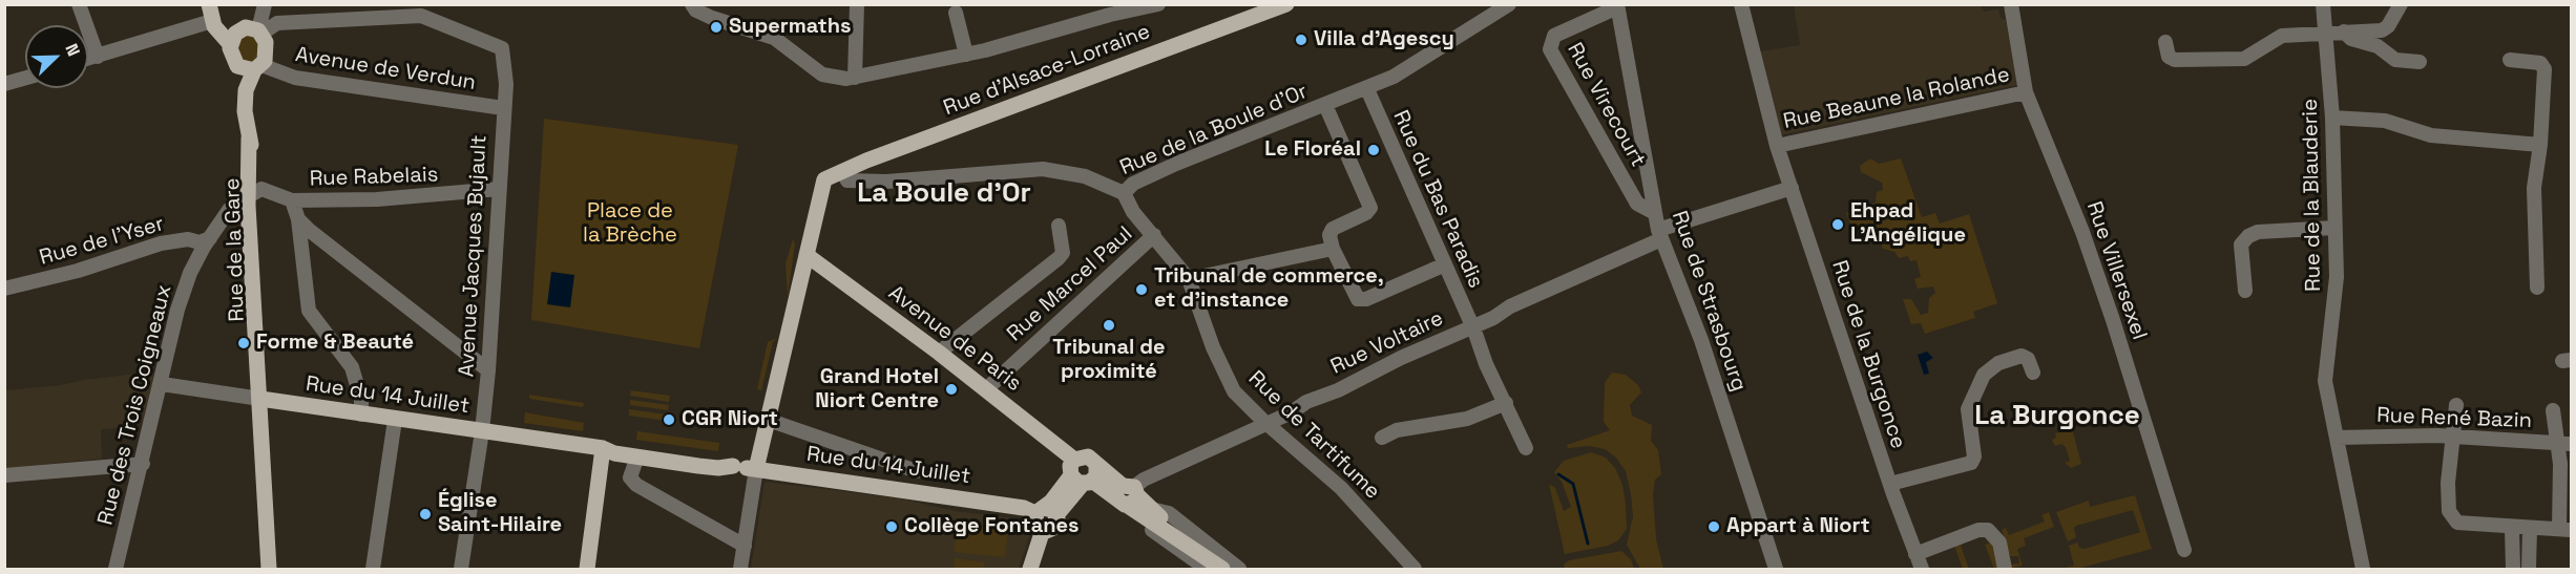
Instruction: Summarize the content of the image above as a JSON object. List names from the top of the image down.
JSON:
{
  "streets": {
    "main road": [
      "Rue d'Alsace-Lorraine",
      "Rue de la Gare",
      "Avenue de Paris",
      "Rue du 14 Juillet"
    ],
    "street": [
      "Avenue de Verdun",
      "Rue Beaune la Rolande",
      "Rue Virecourt",
      "Rue de la Boule d'Or",
      "Rue Rabelais",
      "Rue de la Blauderie",
      "Rue du Bas Paradis",
      "Rue de l'Yser",
      "Avenue Jacques Bujault",
      "Rue Villersexel",
      "Rue Marcel Paul",
      "Rue de Strasbourg",
      "Rue Voltaire",
      "Rue de la Burgonce",
      "Rue des Trois Coigneaux",
      "Rue René Bazin",
      "Rue de Tartifume"
    ]
  },
  "crossings": [
    ["Avenue de Verdun", "Rue de la Gare"],
    ["Avenue de Verdun", "Avenue Jacques Bujault"],
    ["Rue d'Alsace-Lorraine", "Rue de la Boule d'Or"],
    ["Rue d'Alsace-Lorraine", "Avenue de Paris"],
    ["Rue Beaune la Rolande", "Rue Villersexel"],
    ["Rue Beaune la Rolande", "Rue de la Burgonce"],
    ["Rue Virecourt", "Rue de Strasbourg"],
    ["Rue de la Boule d'Or", "Rue du Bas Paradis"],
    ["Rue de la Boule d'Or", "Rue de Tartifume"],
    ["Rue Rabelais", "Rue de la Gare"],
    ["Rue Rabelais", "Avenue Jacques Bujault"],
    ["Rue Rabelais", "Rue des Trois Coigneaux"],
    ["Rue de la Blauderie", "Rue René Bazin"],
    ["Rue du Bas Paradis", "Rue Voltaire"],
    ["Rue de l'Yser", "Rue des Trois Coigneaux"],
    ["Rue de la Gare", "Avenue Jacques Bujault"],
    ["Rue de la Gare", "Rue du 14 Juillet"],
    ["Rue de la Gare", "Rue des Trois Coigneaux"],
    ["Avenue Jacques Bujault", "Rue du 14 Juillet"],
    ["Rue Marcel Paul", "Avenue de Paris"],
    ["Rue Marcel Paul", "Rue de Tartifume"],
    ["Rue de Strasbourg", "Rue Voltaire"],
    ["Avenue de Paris", "Rue Voltaire"],
    ["Rue Voltaire", "Rue de la Burgonce"],
    ["Rue Voltaire", "Rue de Tartifume"],
    ["Rue du 14 Juillet", "Rue des Trois Coigneaux"]
  ],
  "districts": ["La Boule d'Or", "La Burgonce"],
  "parks": ["Place de la Brèche"],
  "places": [
    "Supermaths",
    "Villa d'Agescy",
    "Le Floréal",
    "Ehpad L'Angélique",
    "Tribunal de commerce, et d'instance",
    "Tribunal de proximité",
    "Forme & Beauté",
    "Grand Hotel Niort Centre",
    "CGR Niort",
    "Église Saint-Hilaire",
    "Collège Fontanes",
    "Appart à Niort"
  ],
  "north": "top right"
}
